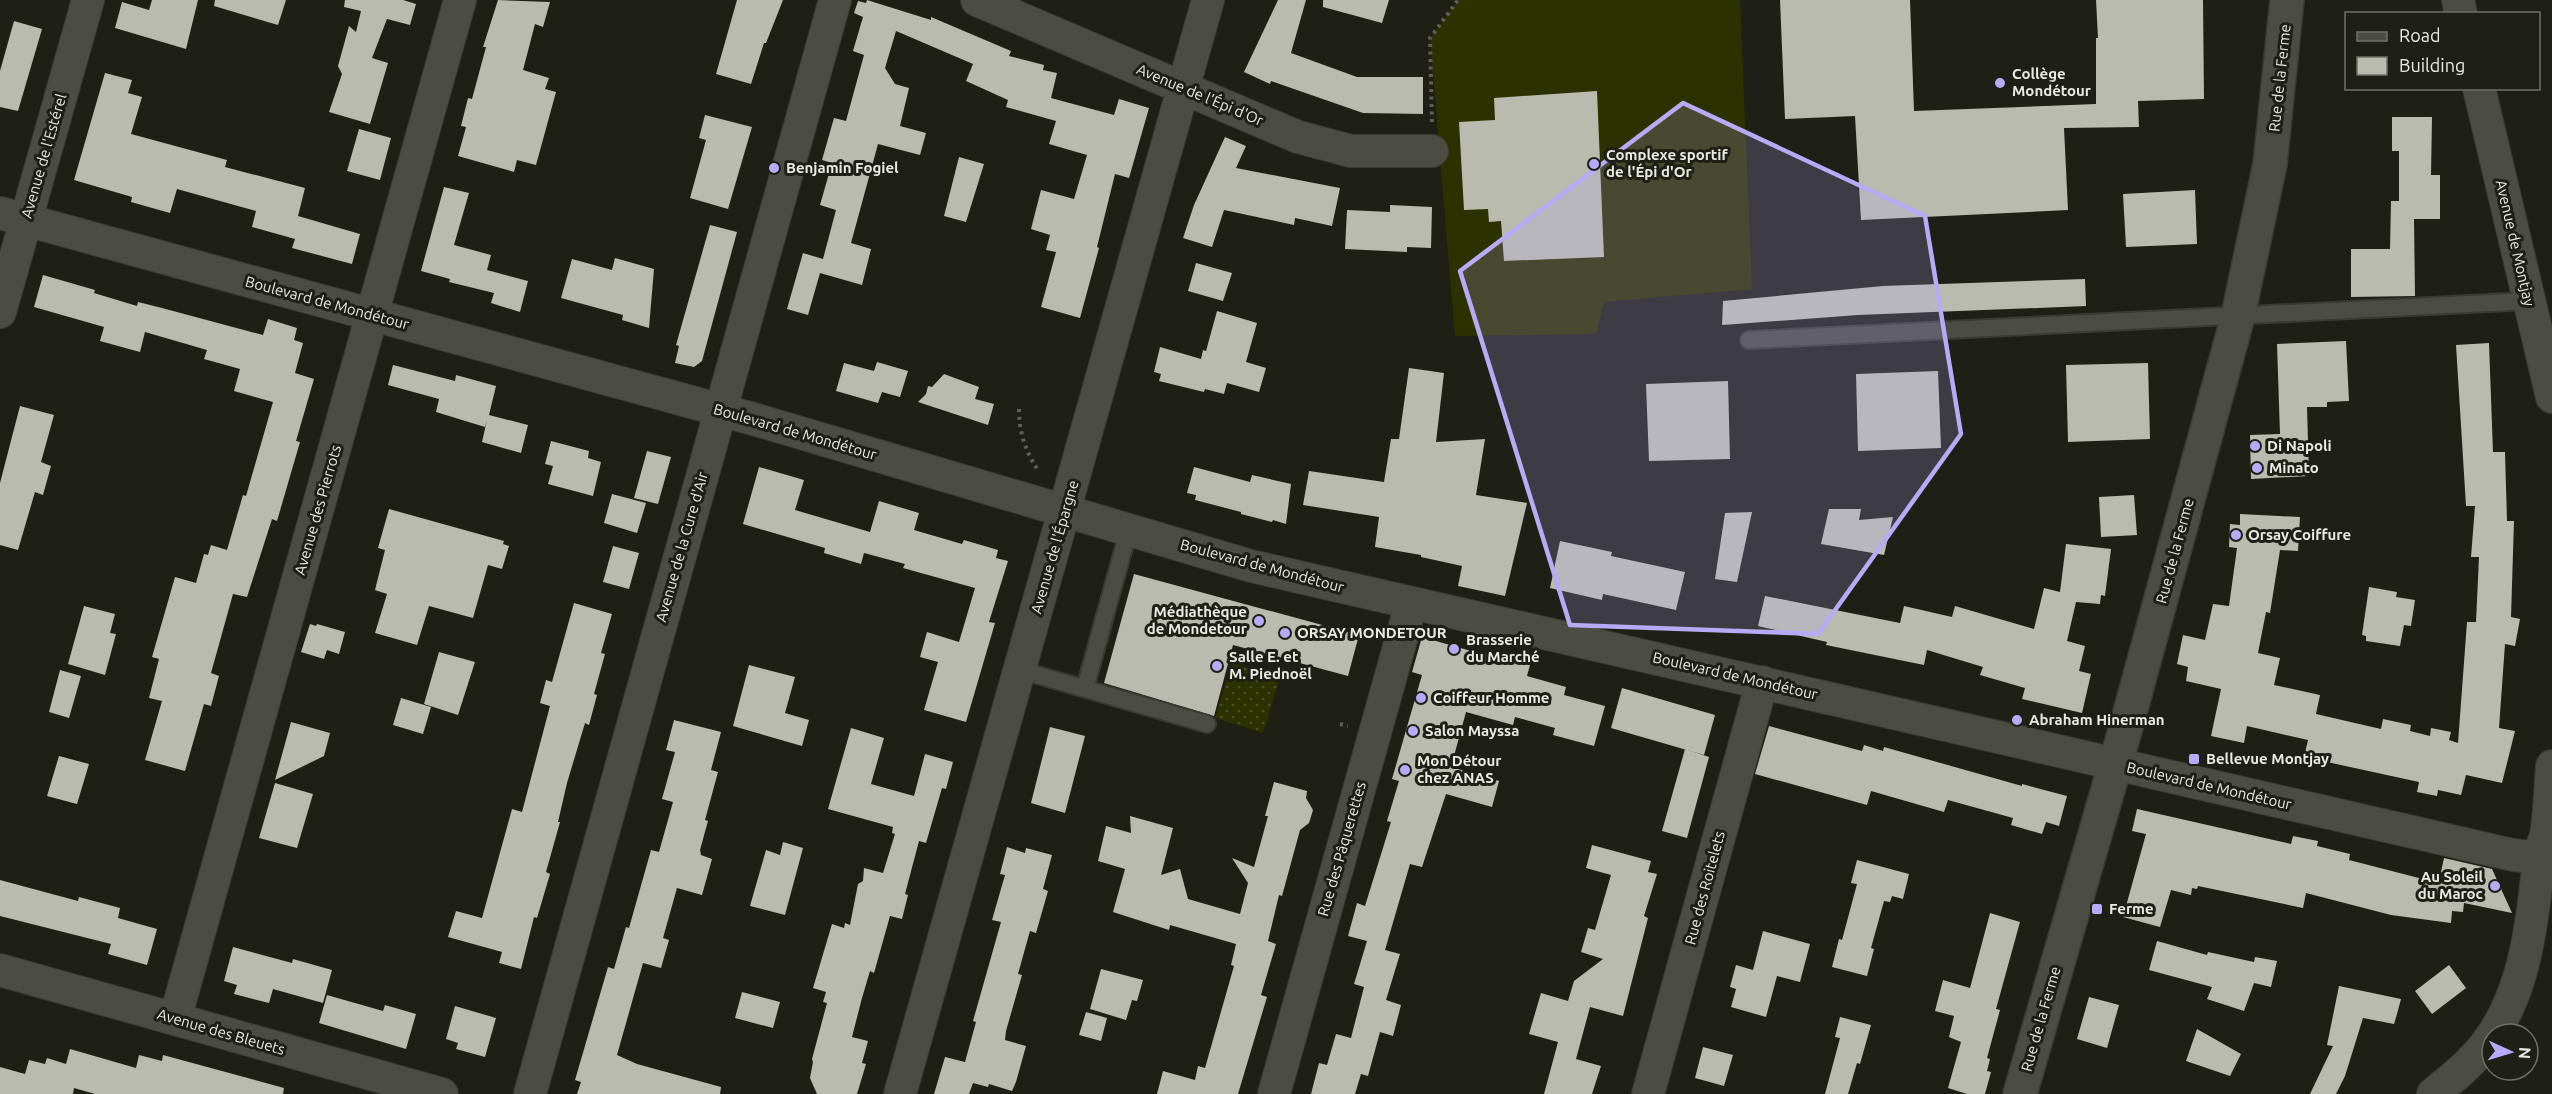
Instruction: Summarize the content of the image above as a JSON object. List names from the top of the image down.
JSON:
{
  "streets": {
    "street": [
      "Rue de la Ferme",
      "Avenue de l'Épi d'Or",
      "Avenue de l'Estérel",
      "Avenue de Montjay",
      "Boulevard de Mondétour",
      "Avenue des Pierrots",
      "Avenue de la Cure d'Air",
      "Avenue de l'Épargne",
      "Rue des Pâquerettes",
      "Rue des Roitelets",
      "Avenue des Bleuets"
    ]
  },
  "crossings": [
    ["Rue de la Ferme", "Boulevard de Mondétour"],
    ["Avenue de l'Épi d'Or", "Avenue de l'Épargne"],
    ["Avenue de l'Estérel", "Boulevard de Mondétour"],
    ["Boulevard de Mondétour", "Avenue des Pierrots"],
    ["Boulevard de Mondétour", "Avenue de la Cure d'Air"],
    ["Boulevard de Mondétour", "Avenue de l'Épargne"],
    ["Boulevard de Mondétour", "Rue des Pâquerettes"],
    ["Boulevard de Mondétour", "Rue des Roitelets"],
    ["Avenue des Pierrots", "Avenue des Bleuets"]
  ],
  "places": {
    "other": [
      "Collège Mondétour",
      "Complexe sportif de l'Épi d'Or",
      "Benjamin Fogiel",
      "Di Napoli",
      "Minato",
      "Orsay Coiffure",
      "Médiathèque de Mondetour",
      "ORSAY MONDETOUR",
      "Brasserie du Marché",
      "Salle E. et M. Piednoël",
      "Coiffeur Homme",
      "Abraham Hinerman",
      "Salon Mayssa",
      "Mon Détour chez ANAS",
      "Au Soleil du Maroc"
    ],
    "transit": ["Bellevue Montjay", "Ferme"]
  },
  "legend": ["Road", "Building"],
  "north": "right"
}
